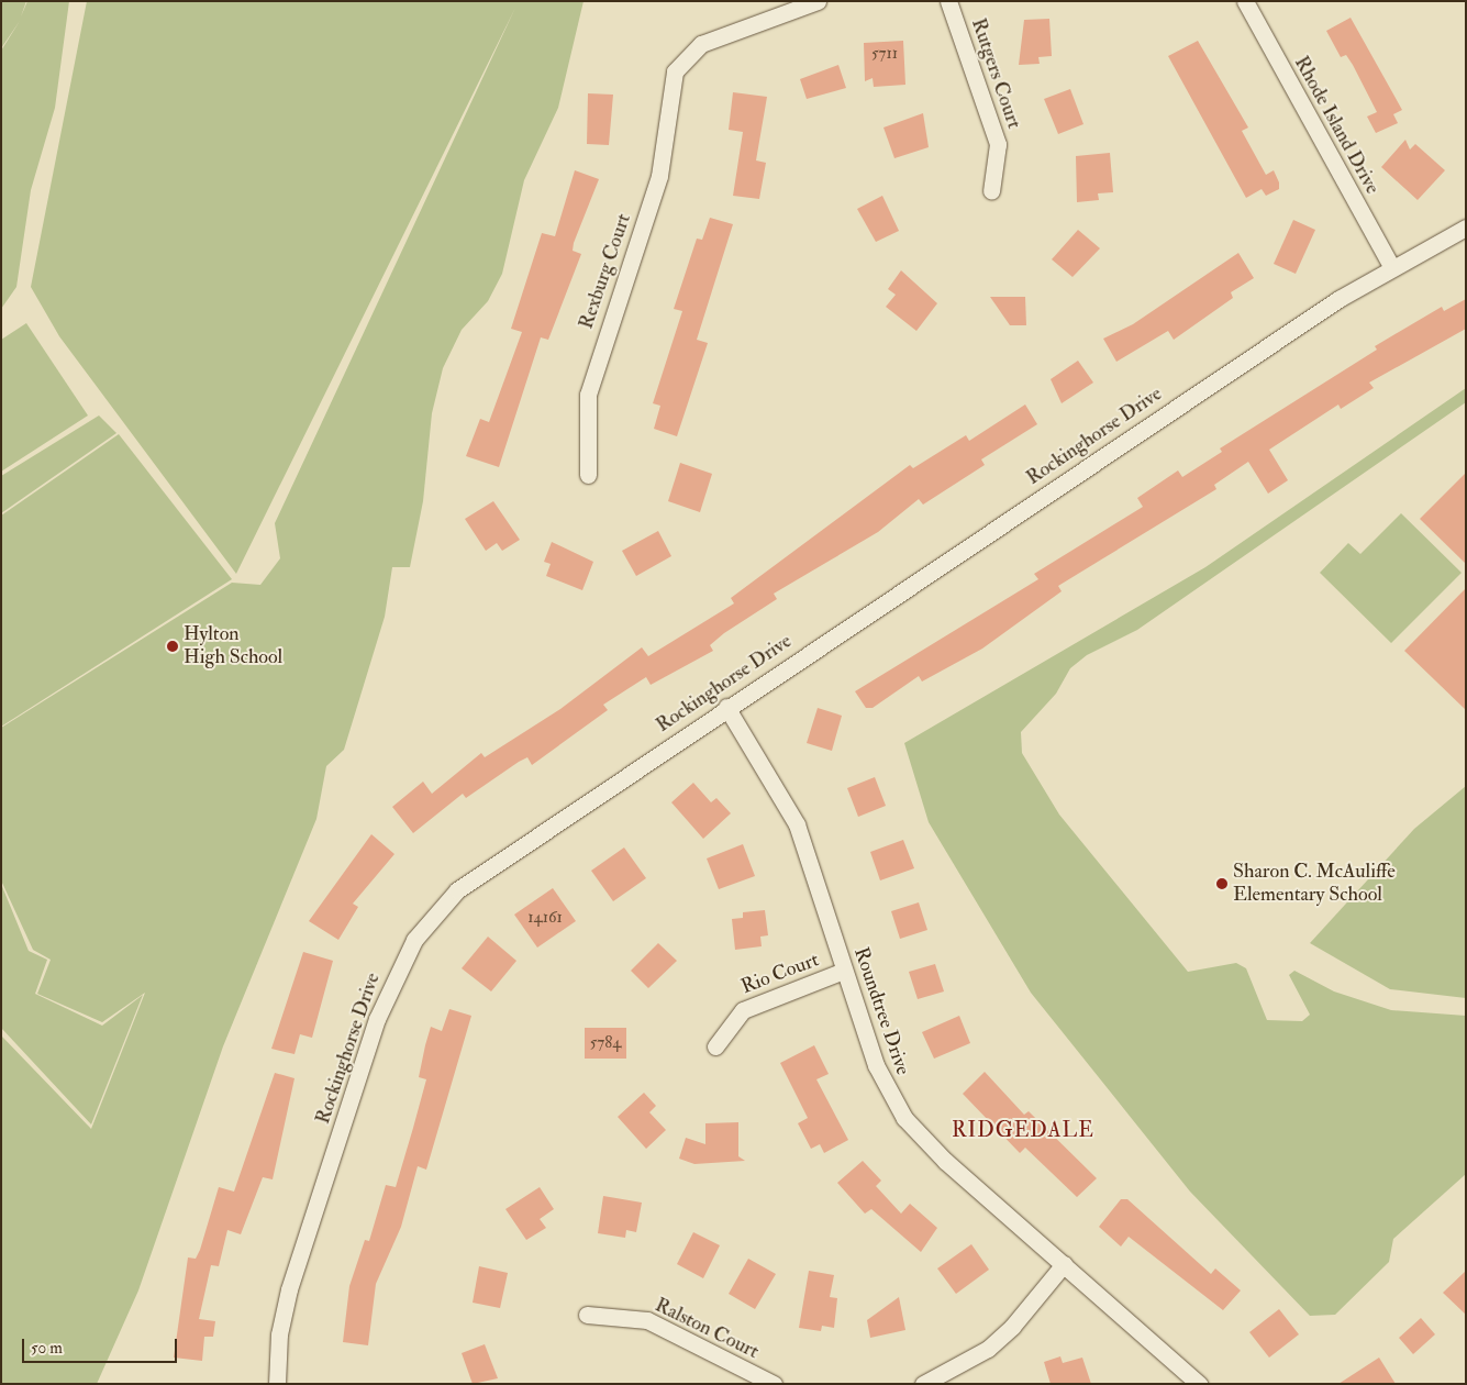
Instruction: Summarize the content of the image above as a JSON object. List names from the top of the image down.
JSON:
{
  "streets": {
    "street": [
      "Rutgers Court",
      "Rhode Island Drive",
      "Rexburg Court",
      "Rockinghorse Drive",
      "Rio Court",
      "Roundtree Drive",
      "Ralston Court"
    ]
  },
  "crossings": [
    ["Rhode Island Drive", "Rockinghorse Drive"],
    ["Rockinghorse Drive", "Roundtree Drive"],
    ["Rio Court", "Roundtree Drive"]
  ],
  "districts": ["RIDGEDALE"],
  "places": ["Hylton High School", "Sharon C. McAuliffe Elementary School"],
  "house_numbers": ["5711", "14161", "5784"],
  "scale_bar": "50 m"
}
